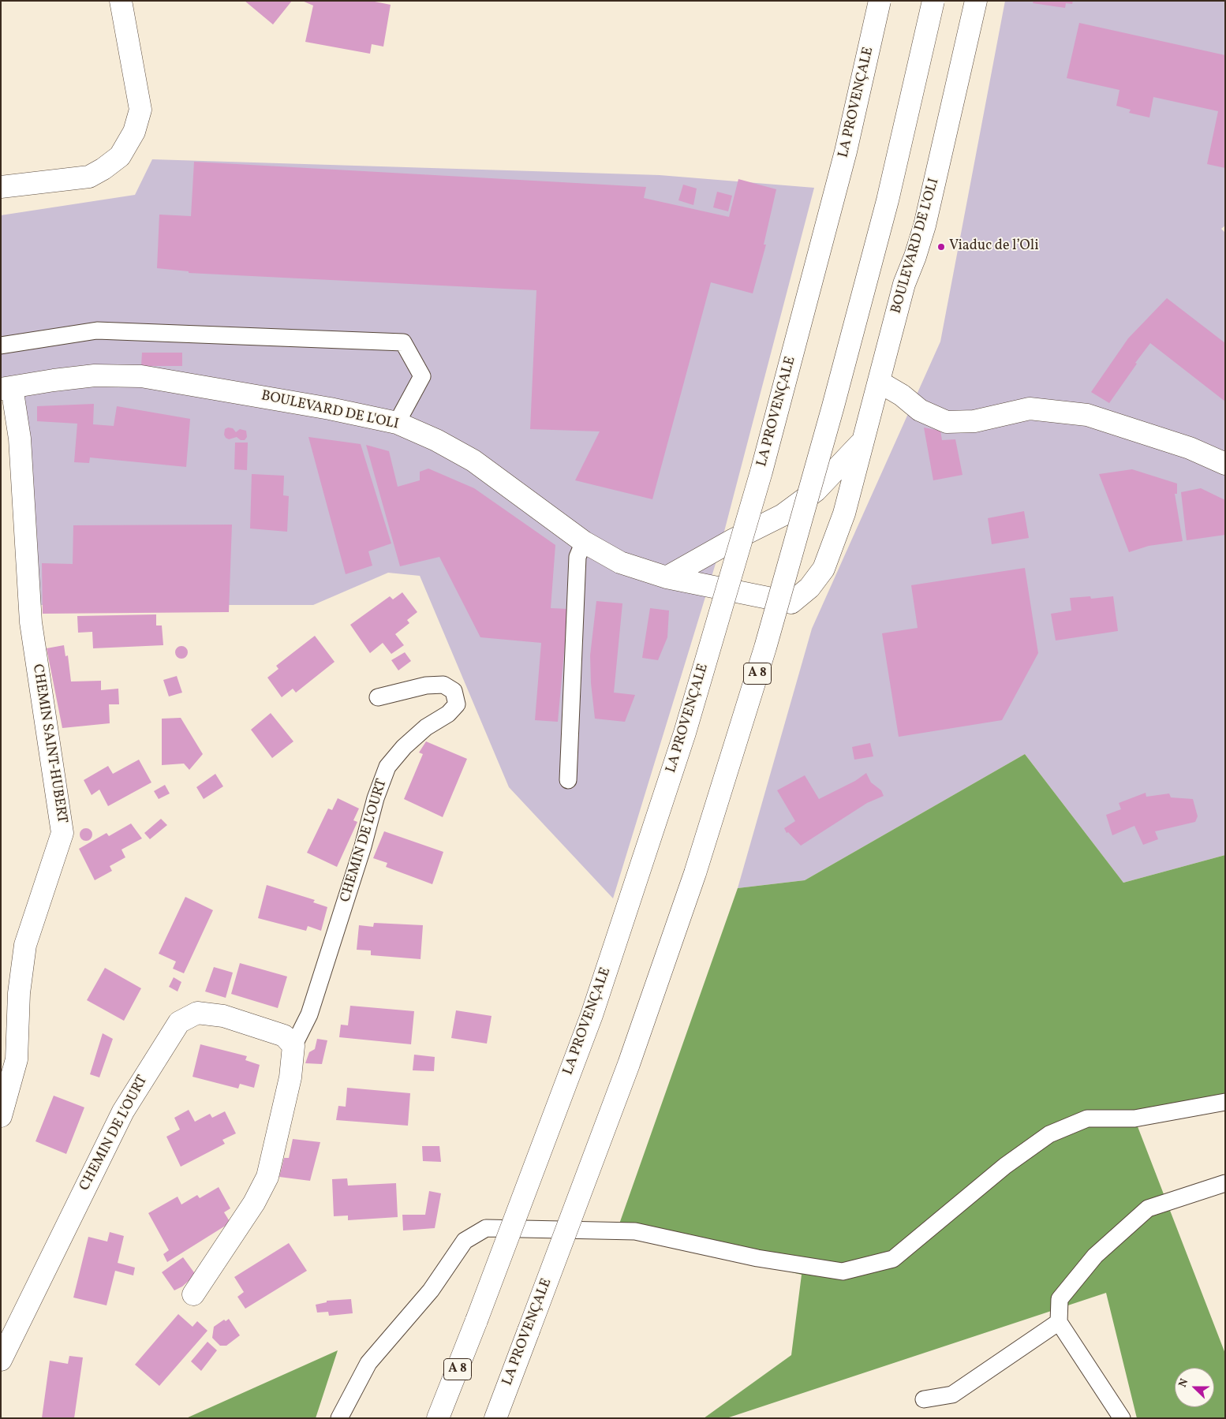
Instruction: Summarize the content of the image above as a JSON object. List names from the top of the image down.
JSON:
{
  "streets": {
    "main road": [
      "LA PROVENÇALE",
      "BOULEVARD DE L'OLI",
      "A 8",
      "CHEMIN SAINT-HUBERT",
      "CHEMIN DE L'OURT"
    ]
  },
  "crossings": [
    ["BOULEVARD DE L'OLI", "CHEMIN SAINT-HUBERT"]
  ],
  "places": ["Viaduc de l’Oli"],
  "north": "left"
}
